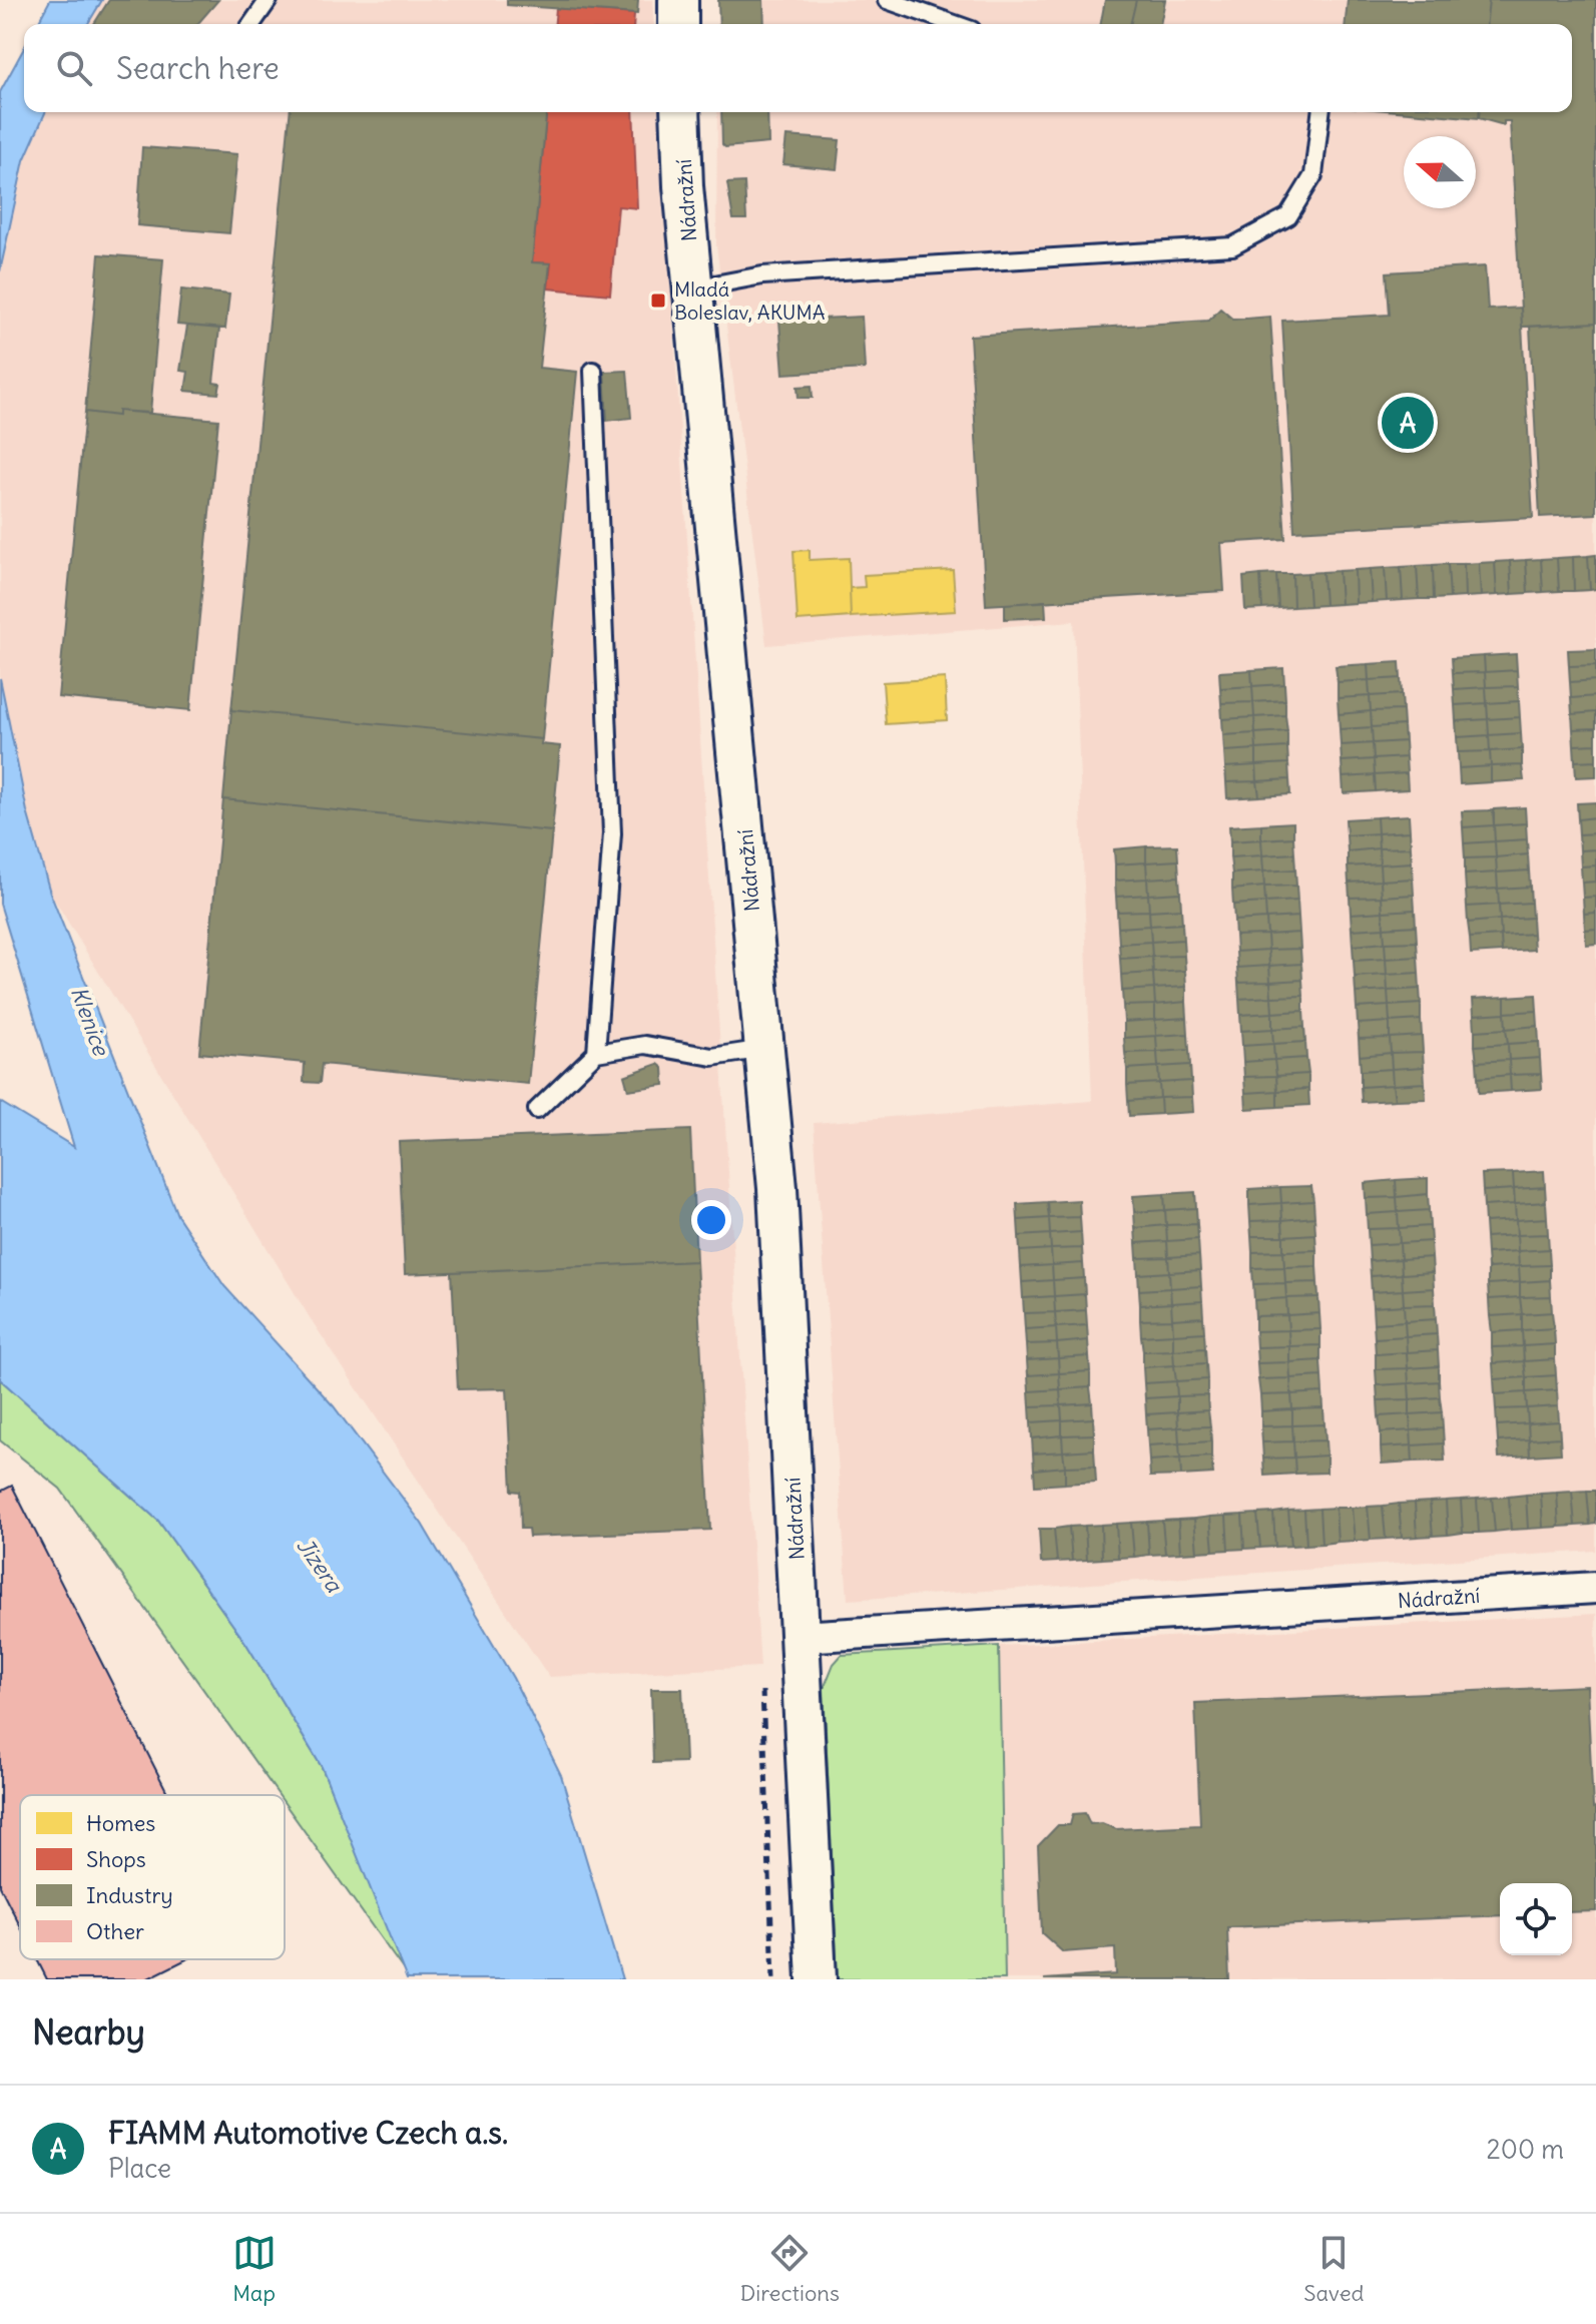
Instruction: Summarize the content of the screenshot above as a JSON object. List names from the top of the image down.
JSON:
{
  "streets": {
    "street": ["Nádražní"]
  },
  "water": ["Klenice", "Jizera"],
  "places": {
    "transit": ["Mladá Boleslav, AKUMA"]
  },
  "legend": [
    "Homes",
    "Shops",
    "Industry",
    "Other"
  ],
  "north": "left",
  "page": {
    "search": "Search here",
    "pins": "A",
    "heading": "Nearby",
    "list": [
      {
        "mark": "A",
        "name": "FIAMM Automotive Czech a.s.",
        "note": "Place",
        "value": "200 m"
      }
    ],
    "nav": ["Map", "Directions", "Saved"]
  }
}
